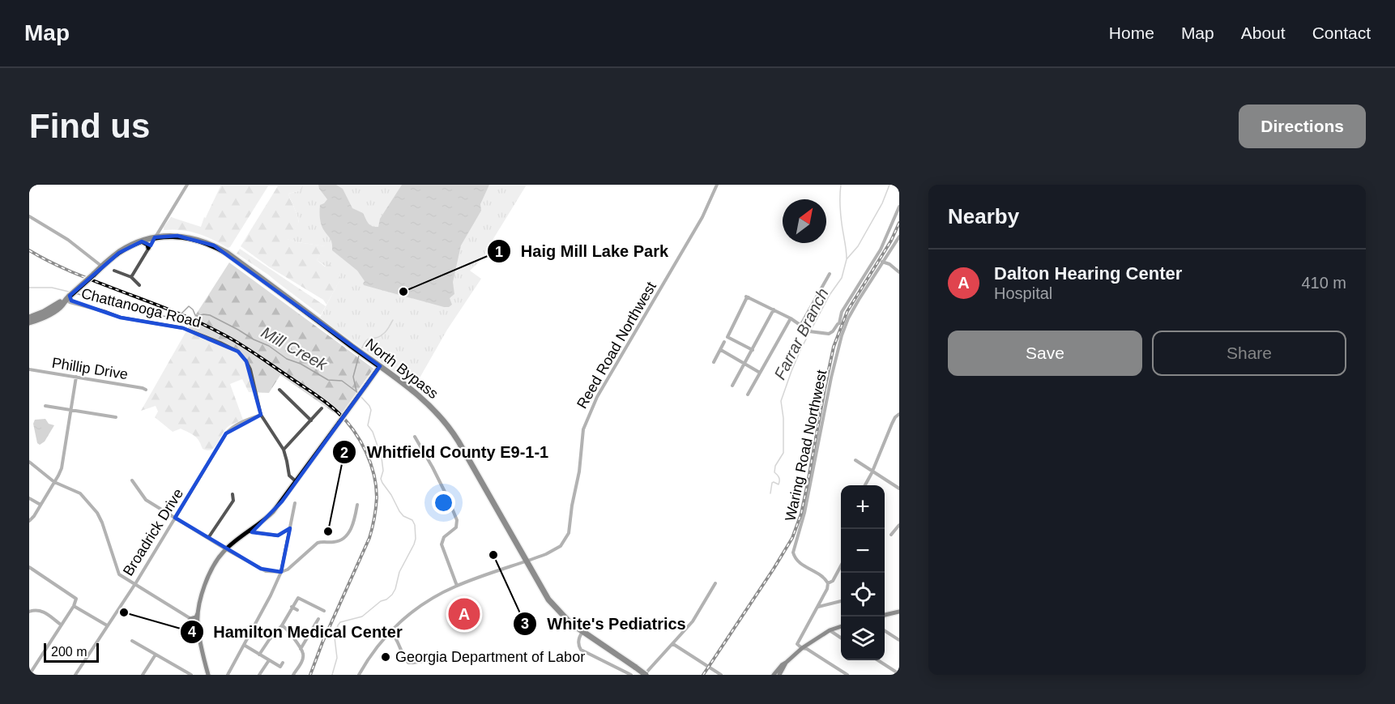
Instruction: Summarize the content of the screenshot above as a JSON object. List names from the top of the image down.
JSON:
{
  "streets": {
    "highway": ["Chattanooga Road", "North Bypass"],
    "street": [
      "Reed Road Northwest",
      "Phillip Drive",
      "Waring Road Northwest",
      "Broadrick Drive"
    ]
  },
  "crossings": [
    ["Chattanooga Road", "North Bypass"],
    ["Chattanooga Road", "Broadrick Drive"],
    ["Reed Road Northwest", "North Bypass"]
  ],
  "water": ["Farrar Branch", "Mill Creek"],
  "places": [
    "Haig Mill Lake Park",
    "Whitfield County E9-1-1",
    "White's Pediatrics",
    "Hamilton Medical Center",
    "Georgia Department of Labor"
  ],
  "scale_bar": "200 m",
  "north": "top right",
  "page": {
    "header": "Map",
    "nav": [
      "Home",
      "Map",
      "About",
      "Contact"
    ],
    "buttons": [
      "Directions",
      ["Save", "Share"]
    ],
    "title": "Find us",
    "heading": "Nearby",
    "list": [
      {
        "mark": "A",
        "name": "Dalton Hearing Center",
        "note": "Hospital",
        "value": "410 m"
      }
    ],
    "map_buttons": ["+", "−"],
    "pins": "A",
    "scale": "200 m"
  }
}
